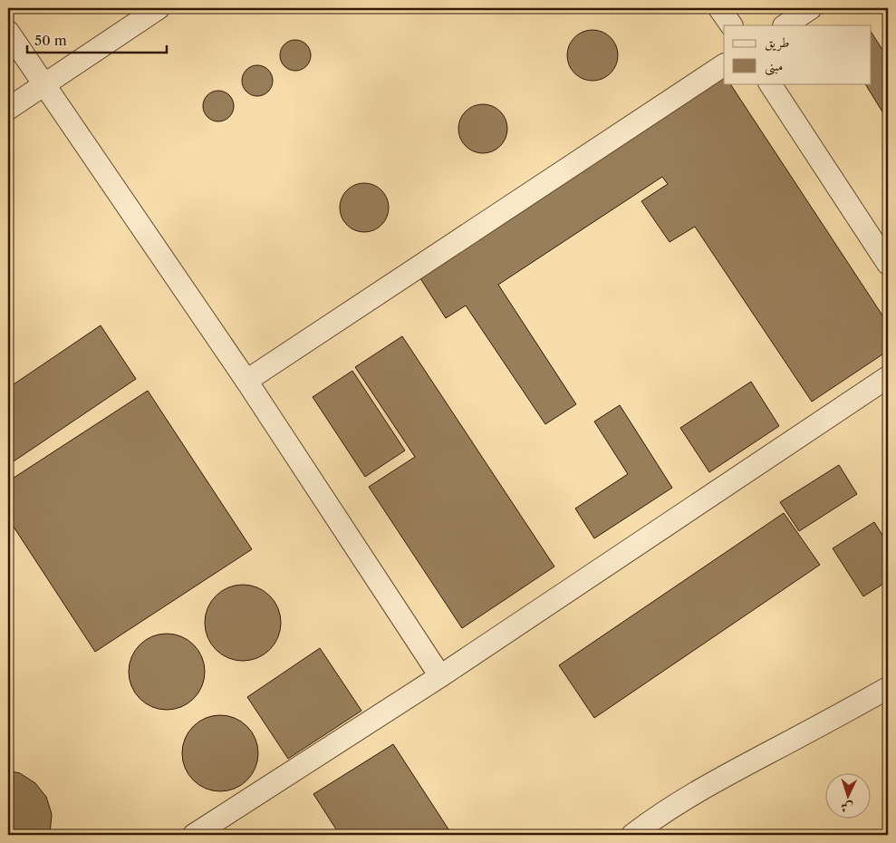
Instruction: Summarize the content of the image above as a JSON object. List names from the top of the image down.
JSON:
{
  "legend": ["طريق", "مبنى"],
  "scale_bar": "50 m",
  "north": "bottom"
}
